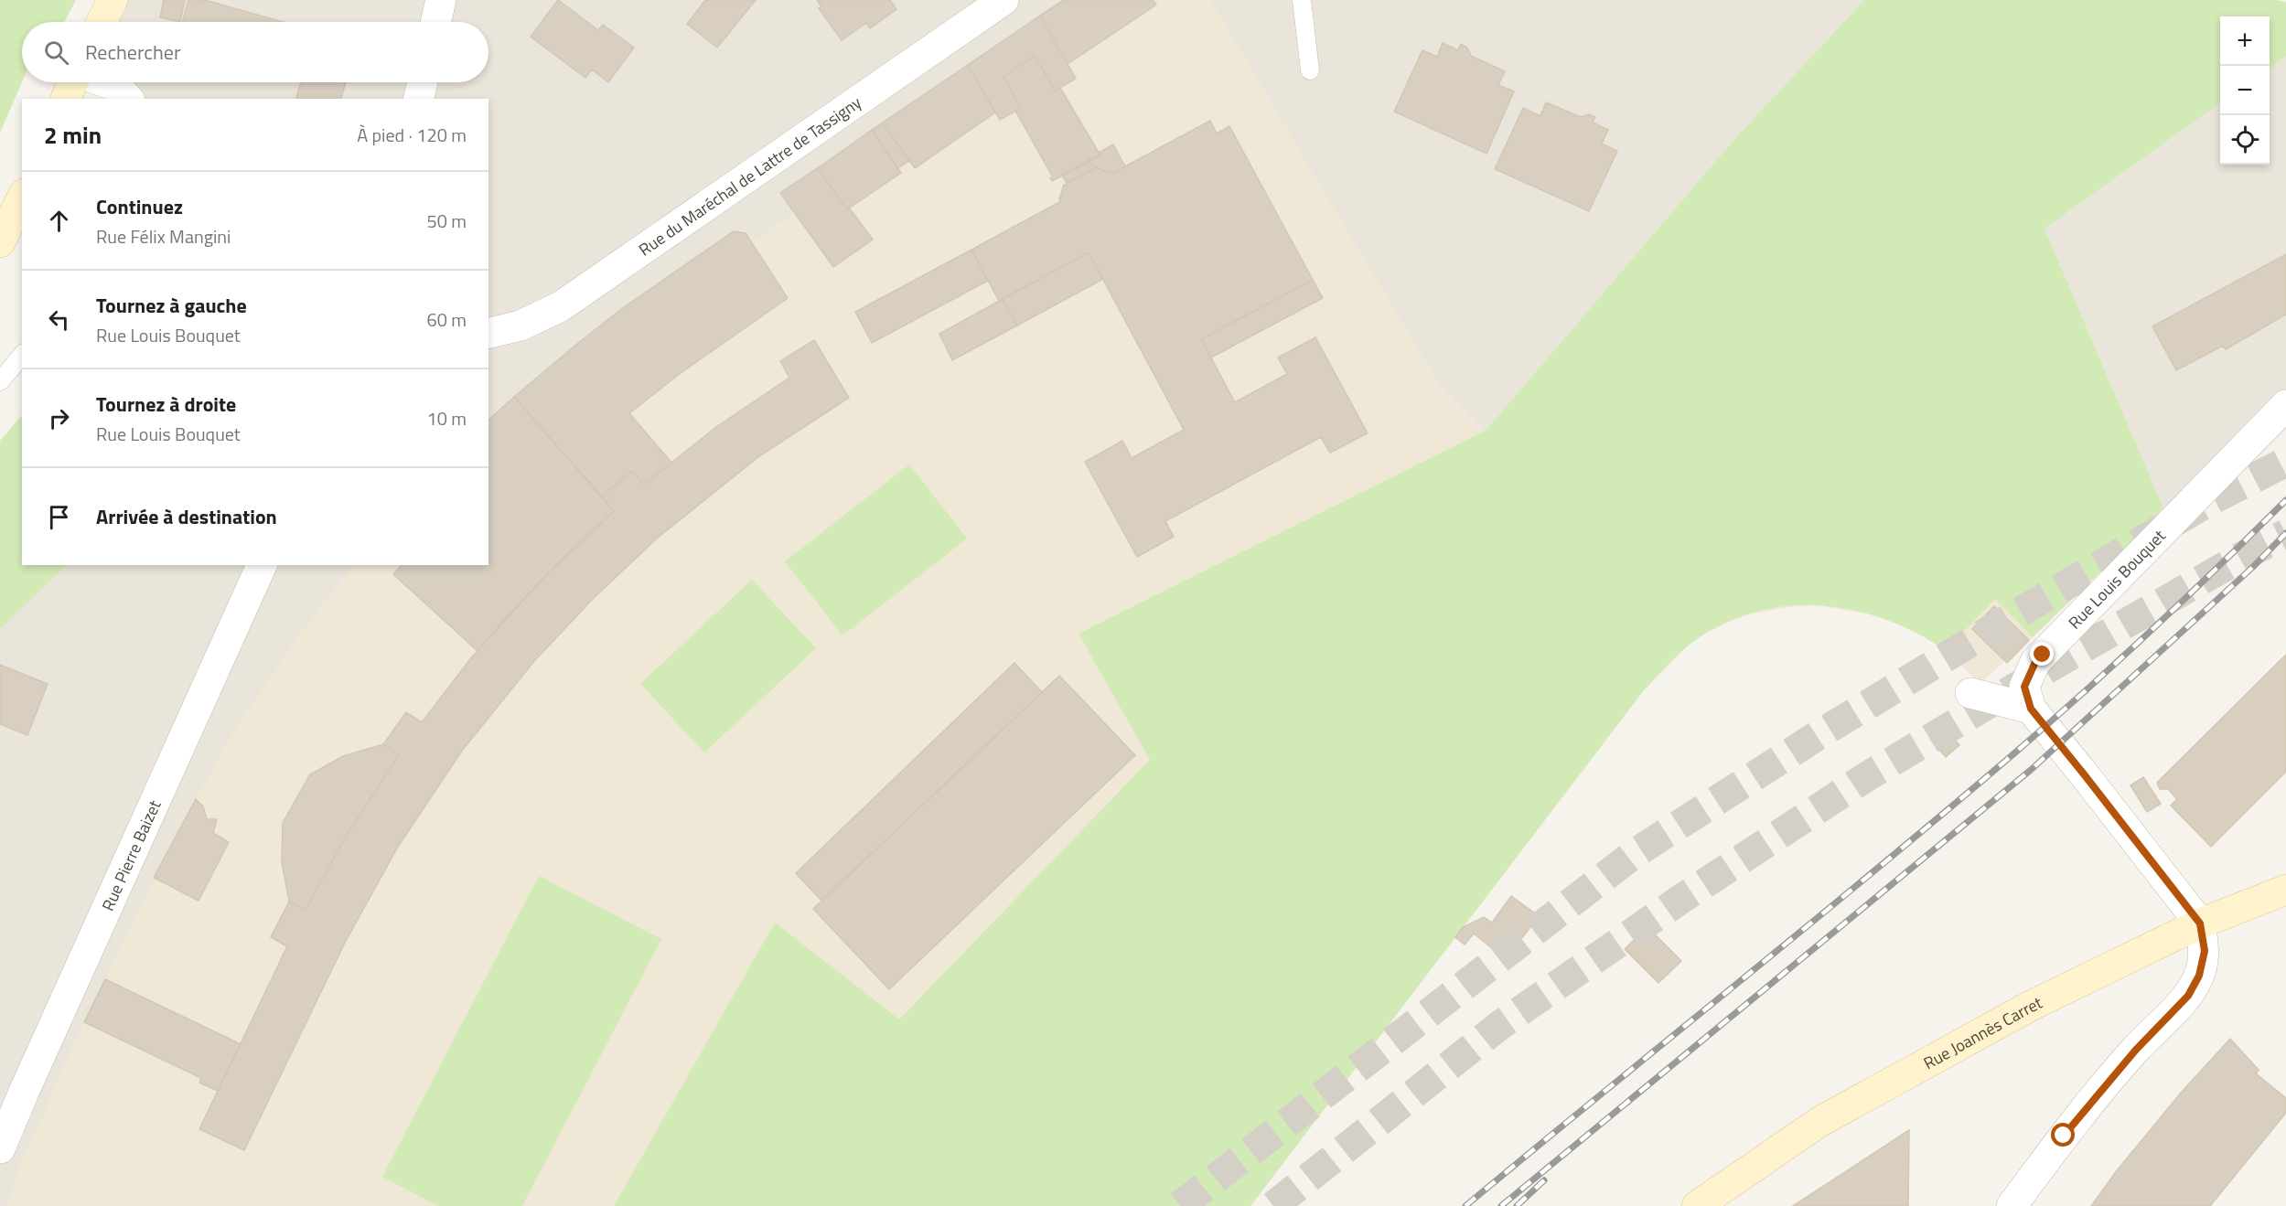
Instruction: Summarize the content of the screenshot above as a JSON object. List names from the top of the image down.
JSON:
{
  "streets": {
    "street": [
      "Rue du Maréchal de Lattre de Tassigny",
      "Rue Louis Bouquet",
      "Rue Pierre Baizet",
      "Rue Joannès Carret"
    ]
  },
  "crossings": [
    ["Rue Louis Bouquet", "Rue Joannès Carret"]
  ],
  "page": {
    "map_buttons": ["+", "−"],
    "search": "Rechercher",
    "heading": ["2 min", "À pied · 120 m"],
    "list": [
      ["Continuez", "Rue Félix Mangini", "50 m"],
      ["Tournez à gauche", "Rue Louis Bouquet", "60 m"],
      ["Tournez à droite", "Rue Louis Bouquet", "10 m"],
      "Arrivée à destination"
    ]
  }
}
